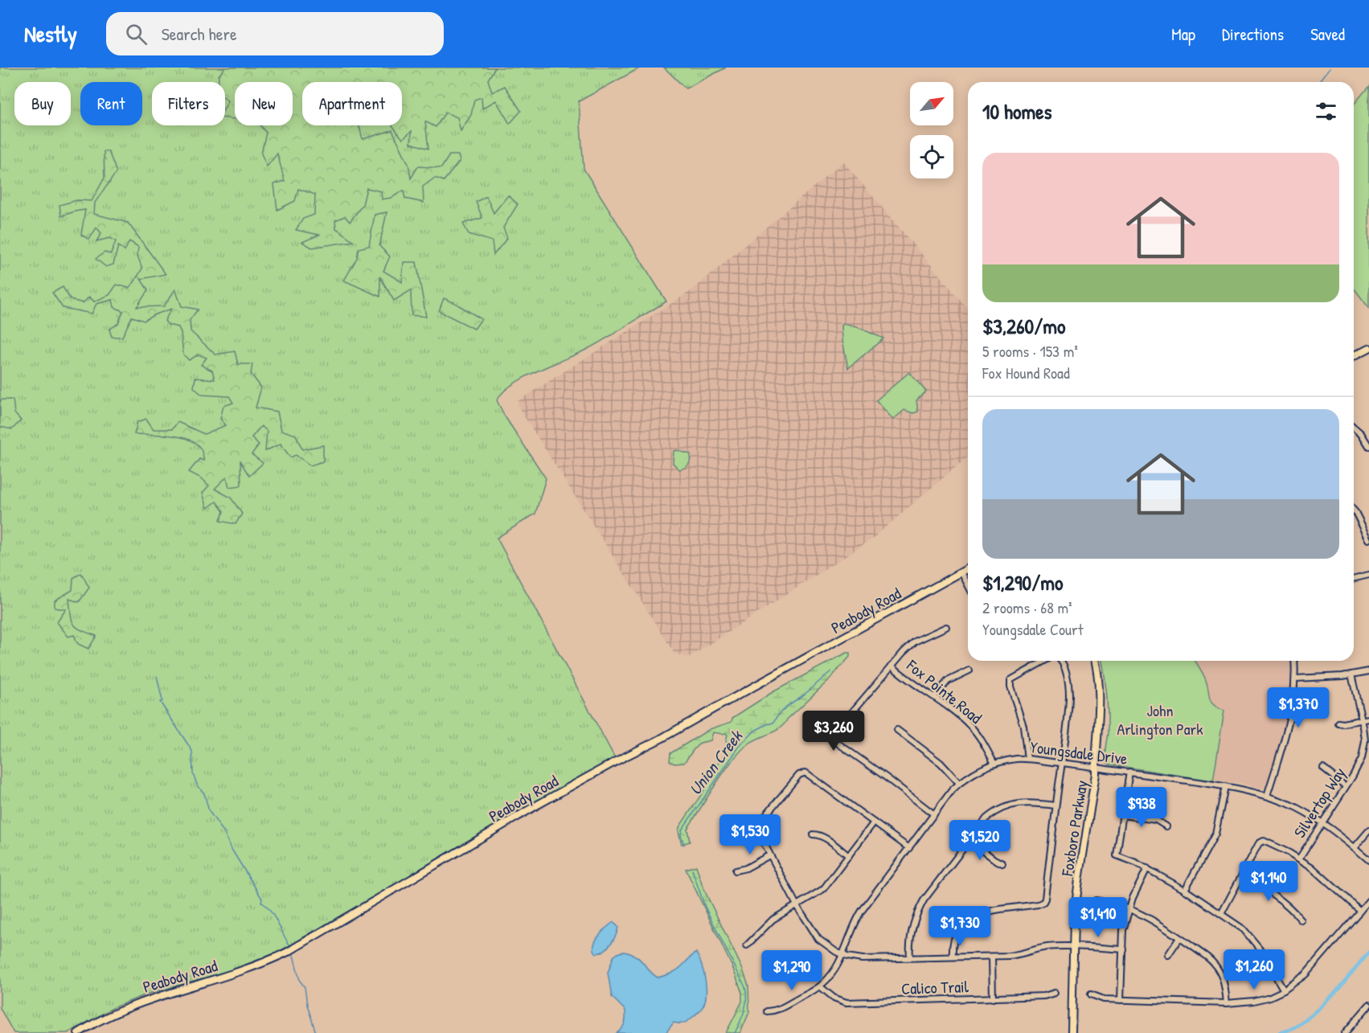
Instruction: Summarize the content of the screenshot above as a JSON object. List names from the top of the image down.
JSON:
{
  "streets": {
    "main road": ["Peabody Road", "Foxboro Parkway"],
    "street": [
      "Fox Pointe Road",
      "Youngsdale Drive",
      "Silvertop Way",
      "Calico Trail"
    ]
  },
  "crossings": [
    ["Fox Pointe Road", "Youngsdale Drive"],
    ["Youngsdale Drive", "Silvertop Way"],
    ["Youngsdale Drive", "Foxboro Parkway"],
    ["Youngsdale Drive", "Calico Trail"]
  ],
  "water": ["Union Creek"],
  "parks": ["John Arlington Park"],
  "north": "top right",
  "page": {
    "header": "Nestly",
    "search": "Search here",
    "nav": ["Map", "Directions", "Saved"],
    "chip": [
      "Buy",
      "Rent",
      "Filters",
      "New",
      "Apartment"
    ],
    "heading": "10 homes",
    "list": [
      {
        "name": "$3,260/mo",
        "note": "5 rooms · 153 m² · Fox Hound Road"
      },
      {
        "name": "$1,290/mo",
        "note": "2 rooms · 68 m² · Youngsdale Court"
      }
    ],
    "price": [
      "$1,370",
      "$3,260",
      "$938",
      "$1,530",
      "$1,520",
      "$1,140",
      "$1,410",
      "$1,730",
      "$1,260",
      "$1,290"
    ]
  }
}
